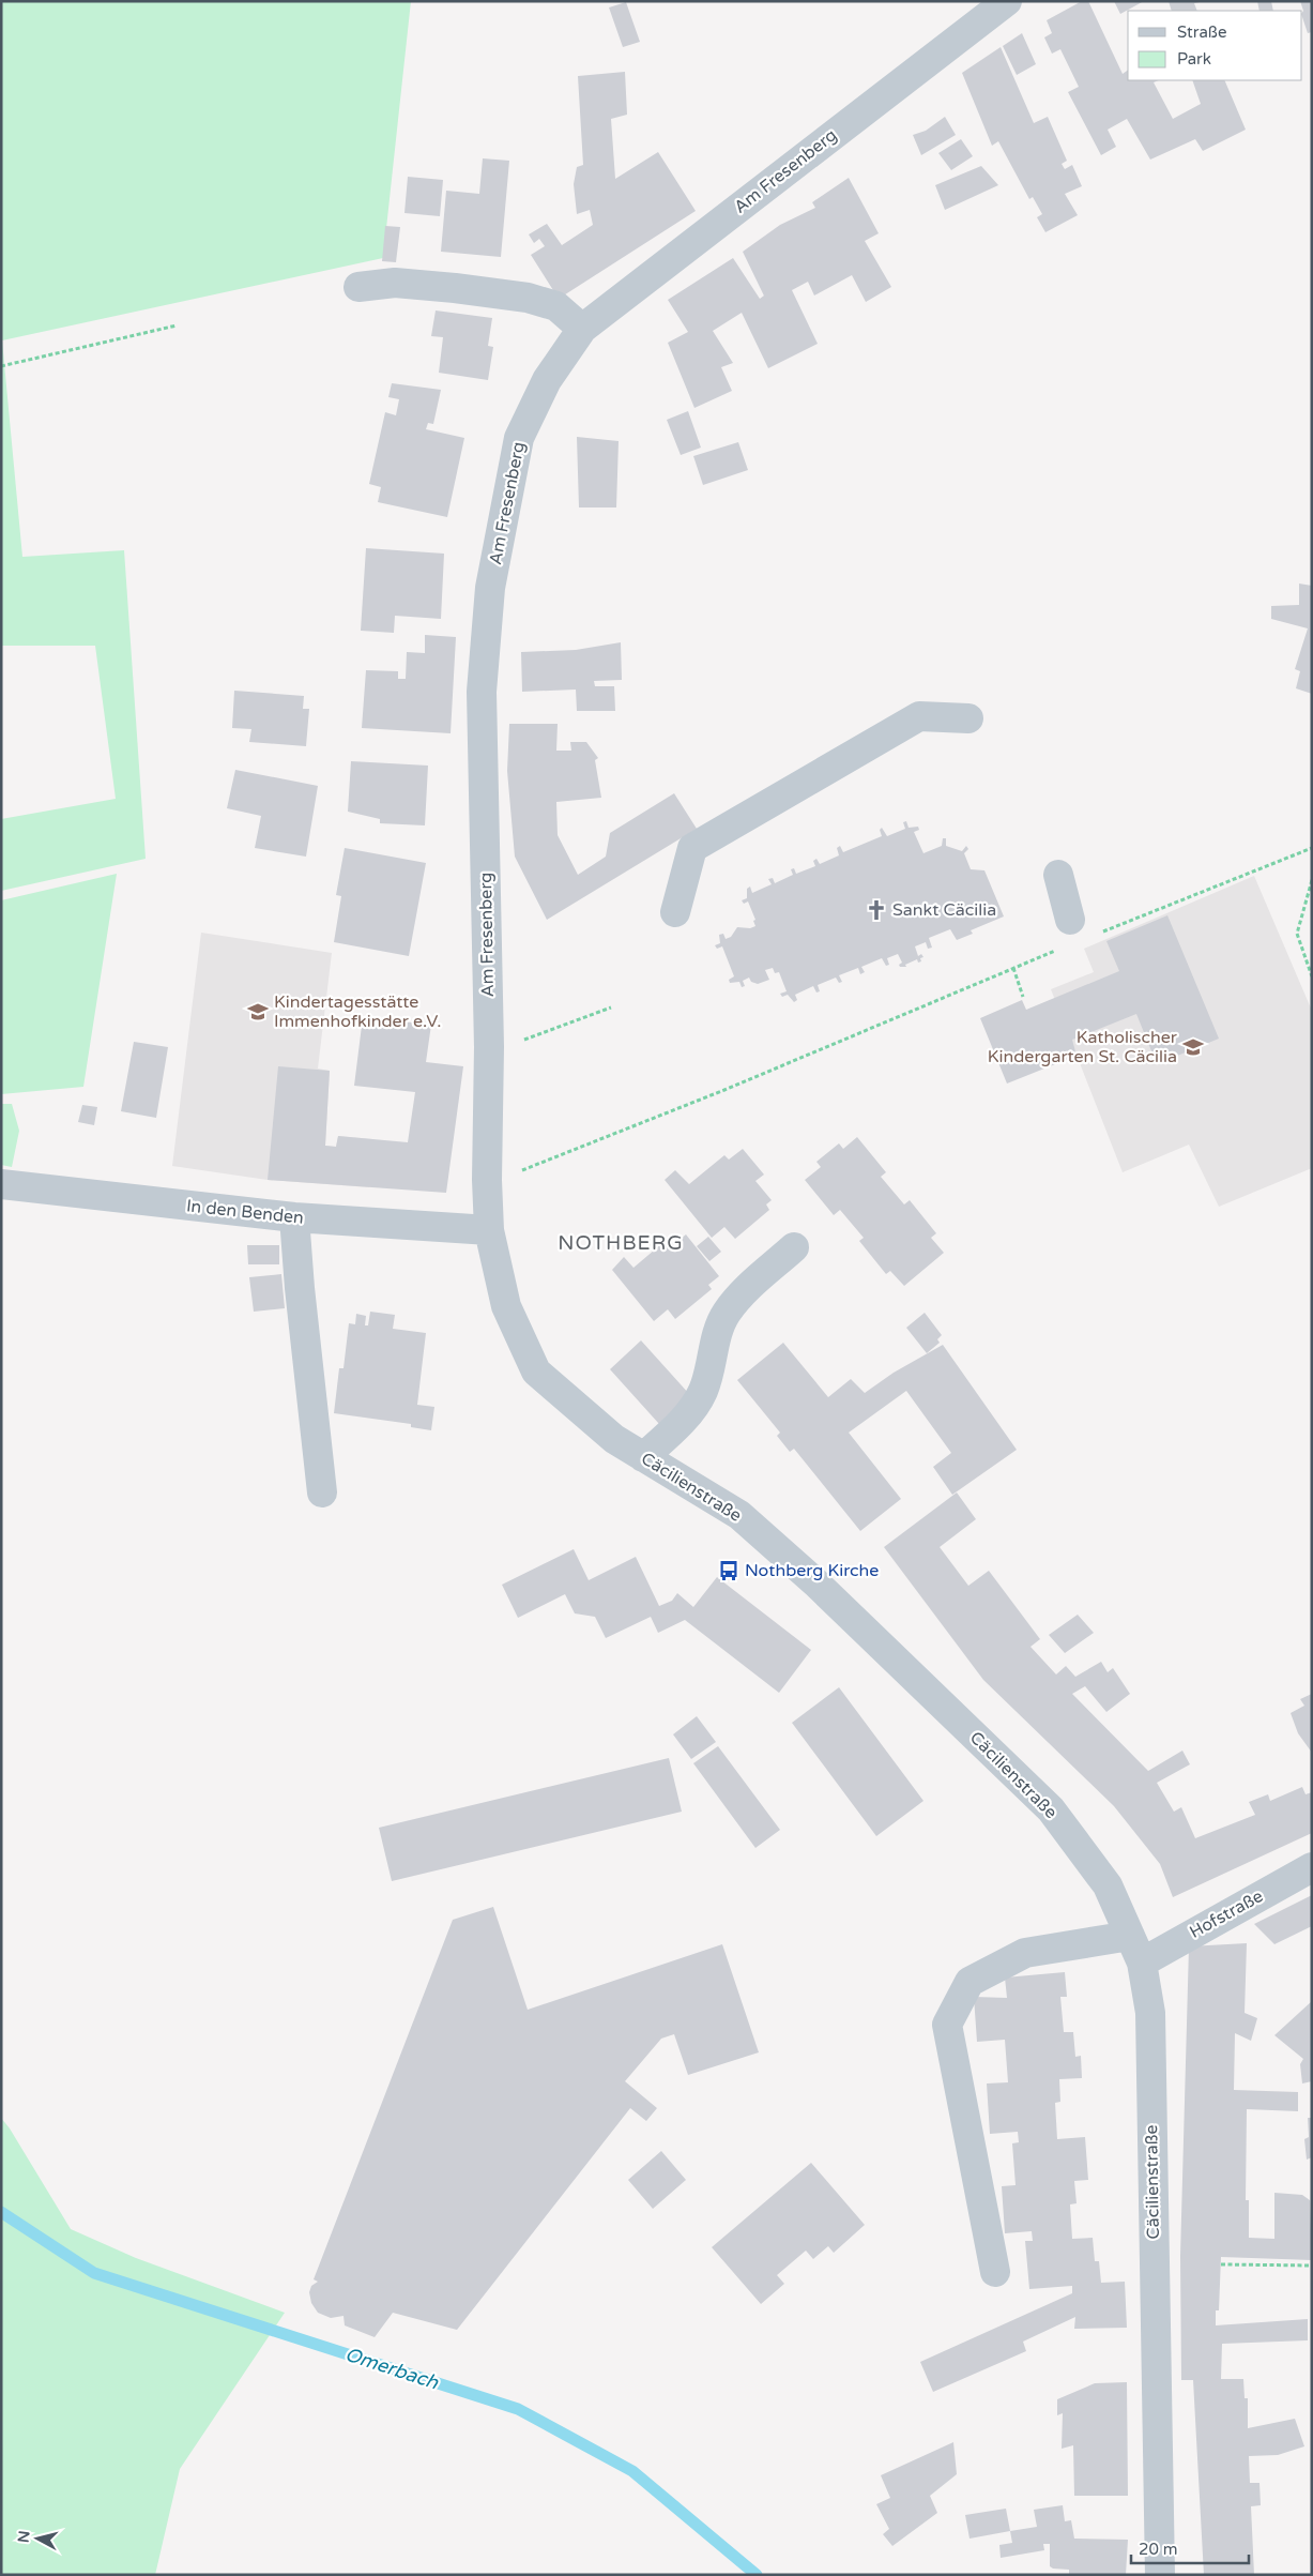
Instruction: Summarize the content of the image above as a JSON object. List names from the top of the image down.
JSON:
{
  "streets": {
    "street": [
      "Am Fresenberg",
      "In den Benden",
      "Cäcilienstraße",
      "Hofstraße"
    ]
  },
  "crossings": [
    ["Am Fresenberg", "In den Benden"],
    ["Am Fresenberg", "Cäcilienstraße"],
    ["In den Benden", "Cäcilienstraße"],
    ["Cäcilienstraße", "Hofstraße"]
  ],
  "districts": ["NOTHBERG"],
  "water": ["Omerbach"],
  "places": {
    "church": ["Sankt Cäcilia"],
    "school or university": ["Kindertagesstätte Immenhofkinder e.V.", "Katholischer Kindergarten St. Cäcilia"],
    "bus stop": ["Nothberg Kirche"]
  },
  "legend": ["Straße", "Park"],
  "scale_bar": "20 m",
  "north": "left"
}
